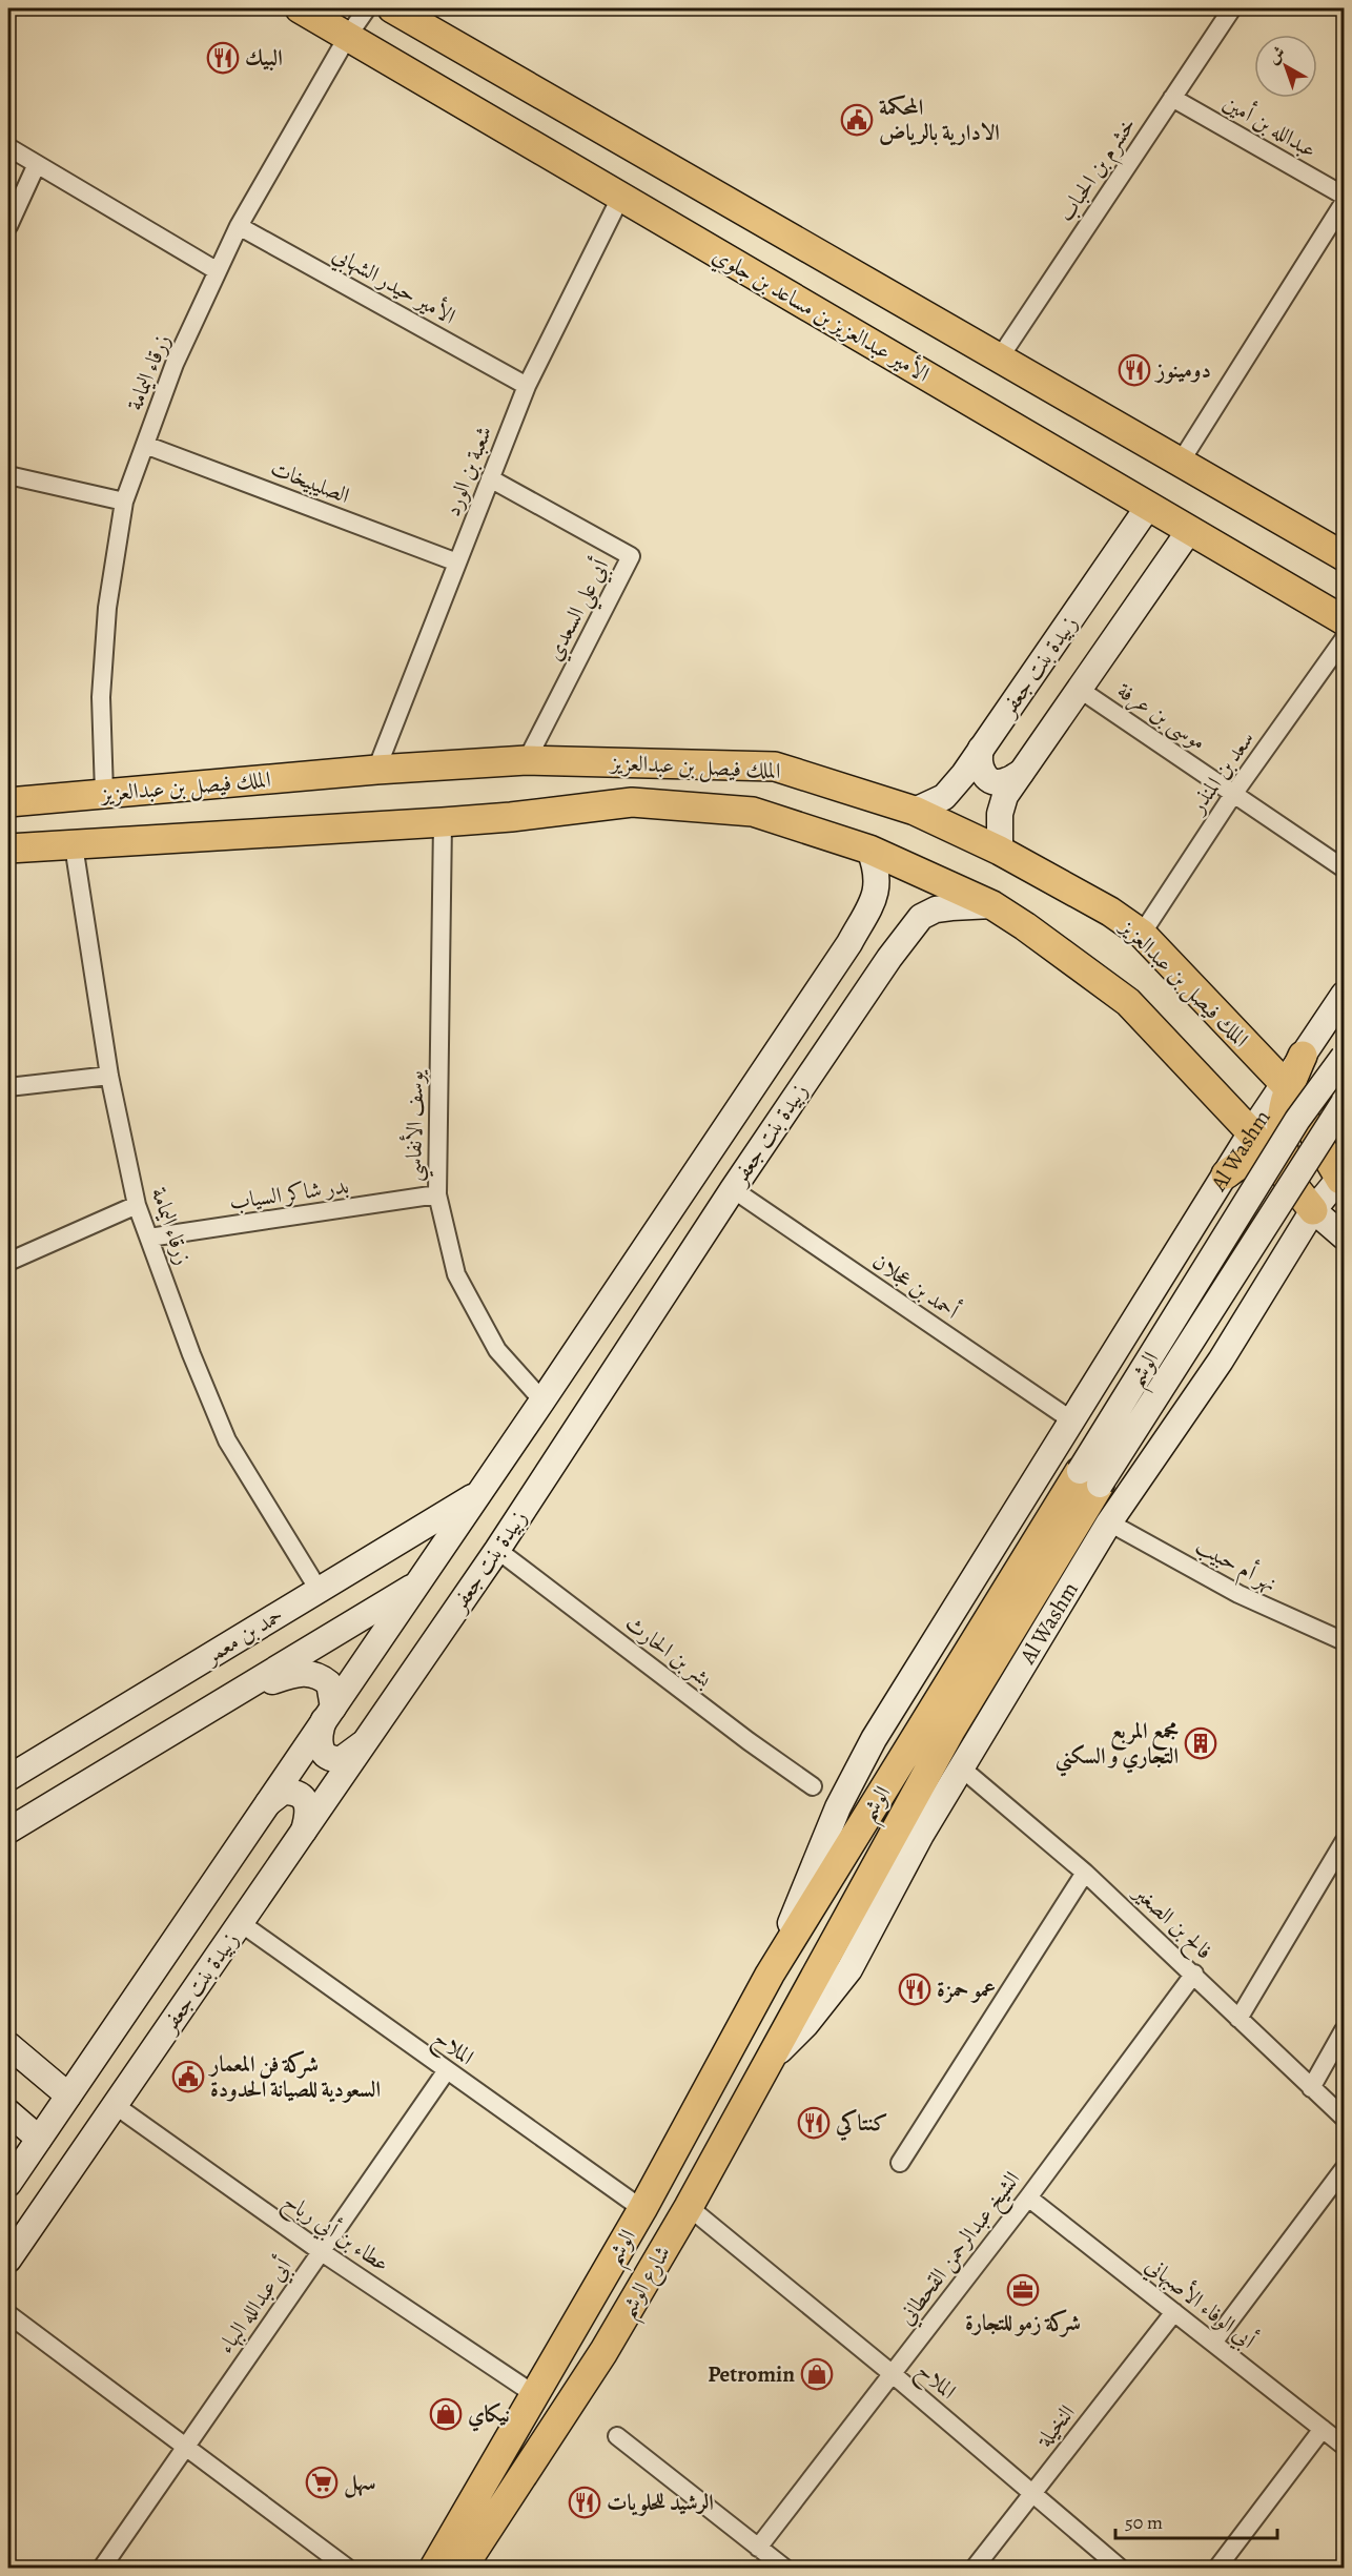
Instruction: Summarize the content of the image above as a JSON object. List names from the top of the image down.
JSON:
{
  "streets": {
    "main road": [
      "الأمير عبدالعزيز بن مساعد بن جلوي",
      "الملك فيصل بن عبدالعزيز",
      "الوشم",
      "شارع الوشم"
    ],
    "street": [
      "عبدالله بن أمين",
      "خشرم بن الحباب",
      "الأمير حيدر الشهابي",
      "زرقاء اليمامة",
      "شعبة بن الورد",
      "الصليبيخات",
      "أبي علي السعدي",
      "زبيدة بنت جعفر",
      "موسى بن عرفة",
      "سعد بن المنذر",
      "يوسف الأنفاسي",
      "Al Washm",
      "بدر شاكر السياب",
      "أحمد بن عجلان",
      "نهر أم حبيب",
      "حمد بن معمر",
      "بشر بن الحارث",
      "فالح بن الصغير",
      "الملاح",
      "عطاء بن أبي رباح",
      "الشيخ عبدالرحمن القحطاني",
      "أبي الوفاء الأصبهاني",
      "أبي عبدالله البهاء",
      "النخيلة"
    ]
  },
  "crossings": [
    ["عبدالله بن أمين", "خشرم بن الحباب"],
    ["الأمير حيدر الشهابي", "زرقاء اليمامة"],
    ["الأمير حيدر الشهابي", "شعبة بن الورد"],
    ["الأمير عبدالعزيز بن مساعد بن جلوي", "زرقاء اليمامة"],
    ["الأمير عبدالعزيز بن مساعد بن جلوي", "شعبة بن الورد"],
    ["الأمير عبدالعزيز بن مساعد بن جلوي", "زبيدة بنت جعفر"],
    ["زرقاء اليمامة", "الصليبيخات"],
    ["زرقاء اليمامة", "الملك فيصل بن عبدالعزيز"],
    ["زرقاء اليمامة", "بدر شاكر السياب"],
    ["زرقاء اليمامة", "حمد بن معمر"],
    ["شعبة بن الورد", "الصليبيخات"],
    ["شعبة بن الورد", "أبي علي السعدي"],
    ["شعبة بن الورد", "الملك فيصل بن عبدالعزيز"],
    ["أبي علي السعدي", "الملك فيصل بن عبدالعزيز"],
    ["زبيدة بنت جعفر", "موسى بن عرفة"],
    ["زبيدة بنت جعفر", "الملك فيصل بن عبدالعزيز"],
    ["زبيدة بنت جعفر", "يوسف الأنفاسي"],
    ["زبيدة بنت جعفر", "أحمد بن عجلان"],
    ["زبيدة بنت جعفر", "حمد بن معمر"],
    ["زبيدة بنت جعفر", "بشر بن الحارث"],
    ["زبيدة بنت جعفر", "الملاح"],
    ["زبيدة بنت جعفر", "عطاء بن أبي رباح"],
    ["موسى بن عرفة", "سعد بن المنذر"],
    ["الملك فيصل بن عبدالعزيز", "سعد بن المنذر"],
    ["الملك فيصل بن عبدالعزيز", "يوسف الأنفاسي"],
    ["الملك فيصل بن عبدالعزيز", "Al Washm"],
    ["يوسف الأنفاسي", "بدر شاكر السياب"],
    ["Al Washm", "أحمد بن عجلان"],
    ["Al Washm", "الوشم"],
    ["Al Washm", "نهر أم حبيب"],
    ["Al Washm", "فالح بن الصغير"],
    ["Al Washm", "شارع الوشم"],
    ["الوشم", "الملاح"],
    ["الوشم", "عطاء بن أبي رباح"],
    ["الوشم", "شارع الوشم"],
    ["فالح بن الصغير", "الشيخ عبدالرحمن القحطاني"],
    ["الملاح", "الشيخ عبدالرحمن القحطاني"],
    ["الملاح", "شارع الوشم"],
    ["الملاح", "أبي عبدالله البهاء"],
    ["الملاح", "النخيلة"],
    ["عطاء بن أبي رباح", "أبي عبدالله البهاء"],
    ["الشيخ عبدالرحمن القحطاني", "أبي الوفاء الأصبهاني"],
    ["أبي الوفاء الأصبهاني", "النخيلة"]
  ],
  "places": {
    "restaurant": [
      "البيك",
      "دومينوز",
      "عمو حمزة",
      "كنتاكي",
      "الرشيد للحلويات"
    ],
    "public building": ["المحكمة الادارية بالرياض", "شركة فن المعمار السعودية للصيانة الحدودة"],
    "building": ["مجمع المربع التجاري و السكني"],
    "office": ["شركة زمو للتجارة"],
    "shop": ["Petromin", "نيكاي"],
    "supermarket": ["سهل"]
  },
  "scale_bar": "50 m",
  "north": "top left"
}
